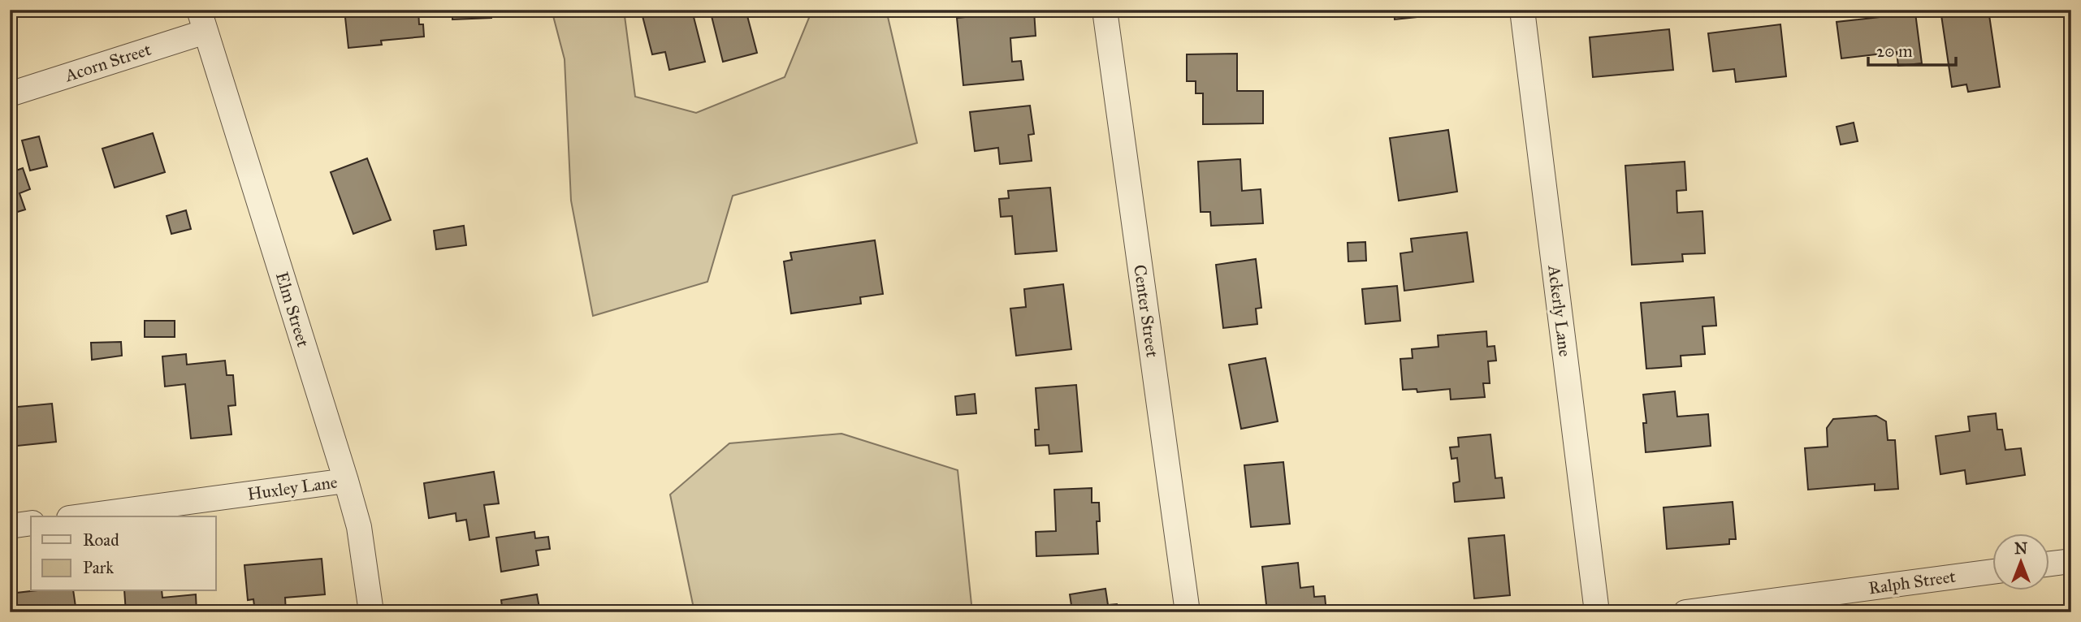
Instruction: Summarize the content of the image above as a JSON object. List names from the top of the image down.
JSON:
{
  "streets": {
    "street": [
      "Acorn Street",
      "Elm Street",
      "Center Street",
      "Ackerly Lane",
      "Huxley Lane",
      "Ralph Street"
    ]
  },
  "crossings": [
    ["Acorn Street", "Elm Street"],
    ["Elm Street", "Huxley Lane"]
  ],
  "legend": ["Road", "Park"],
  "scale_bar": "20 m",
  "north": "top"
}
